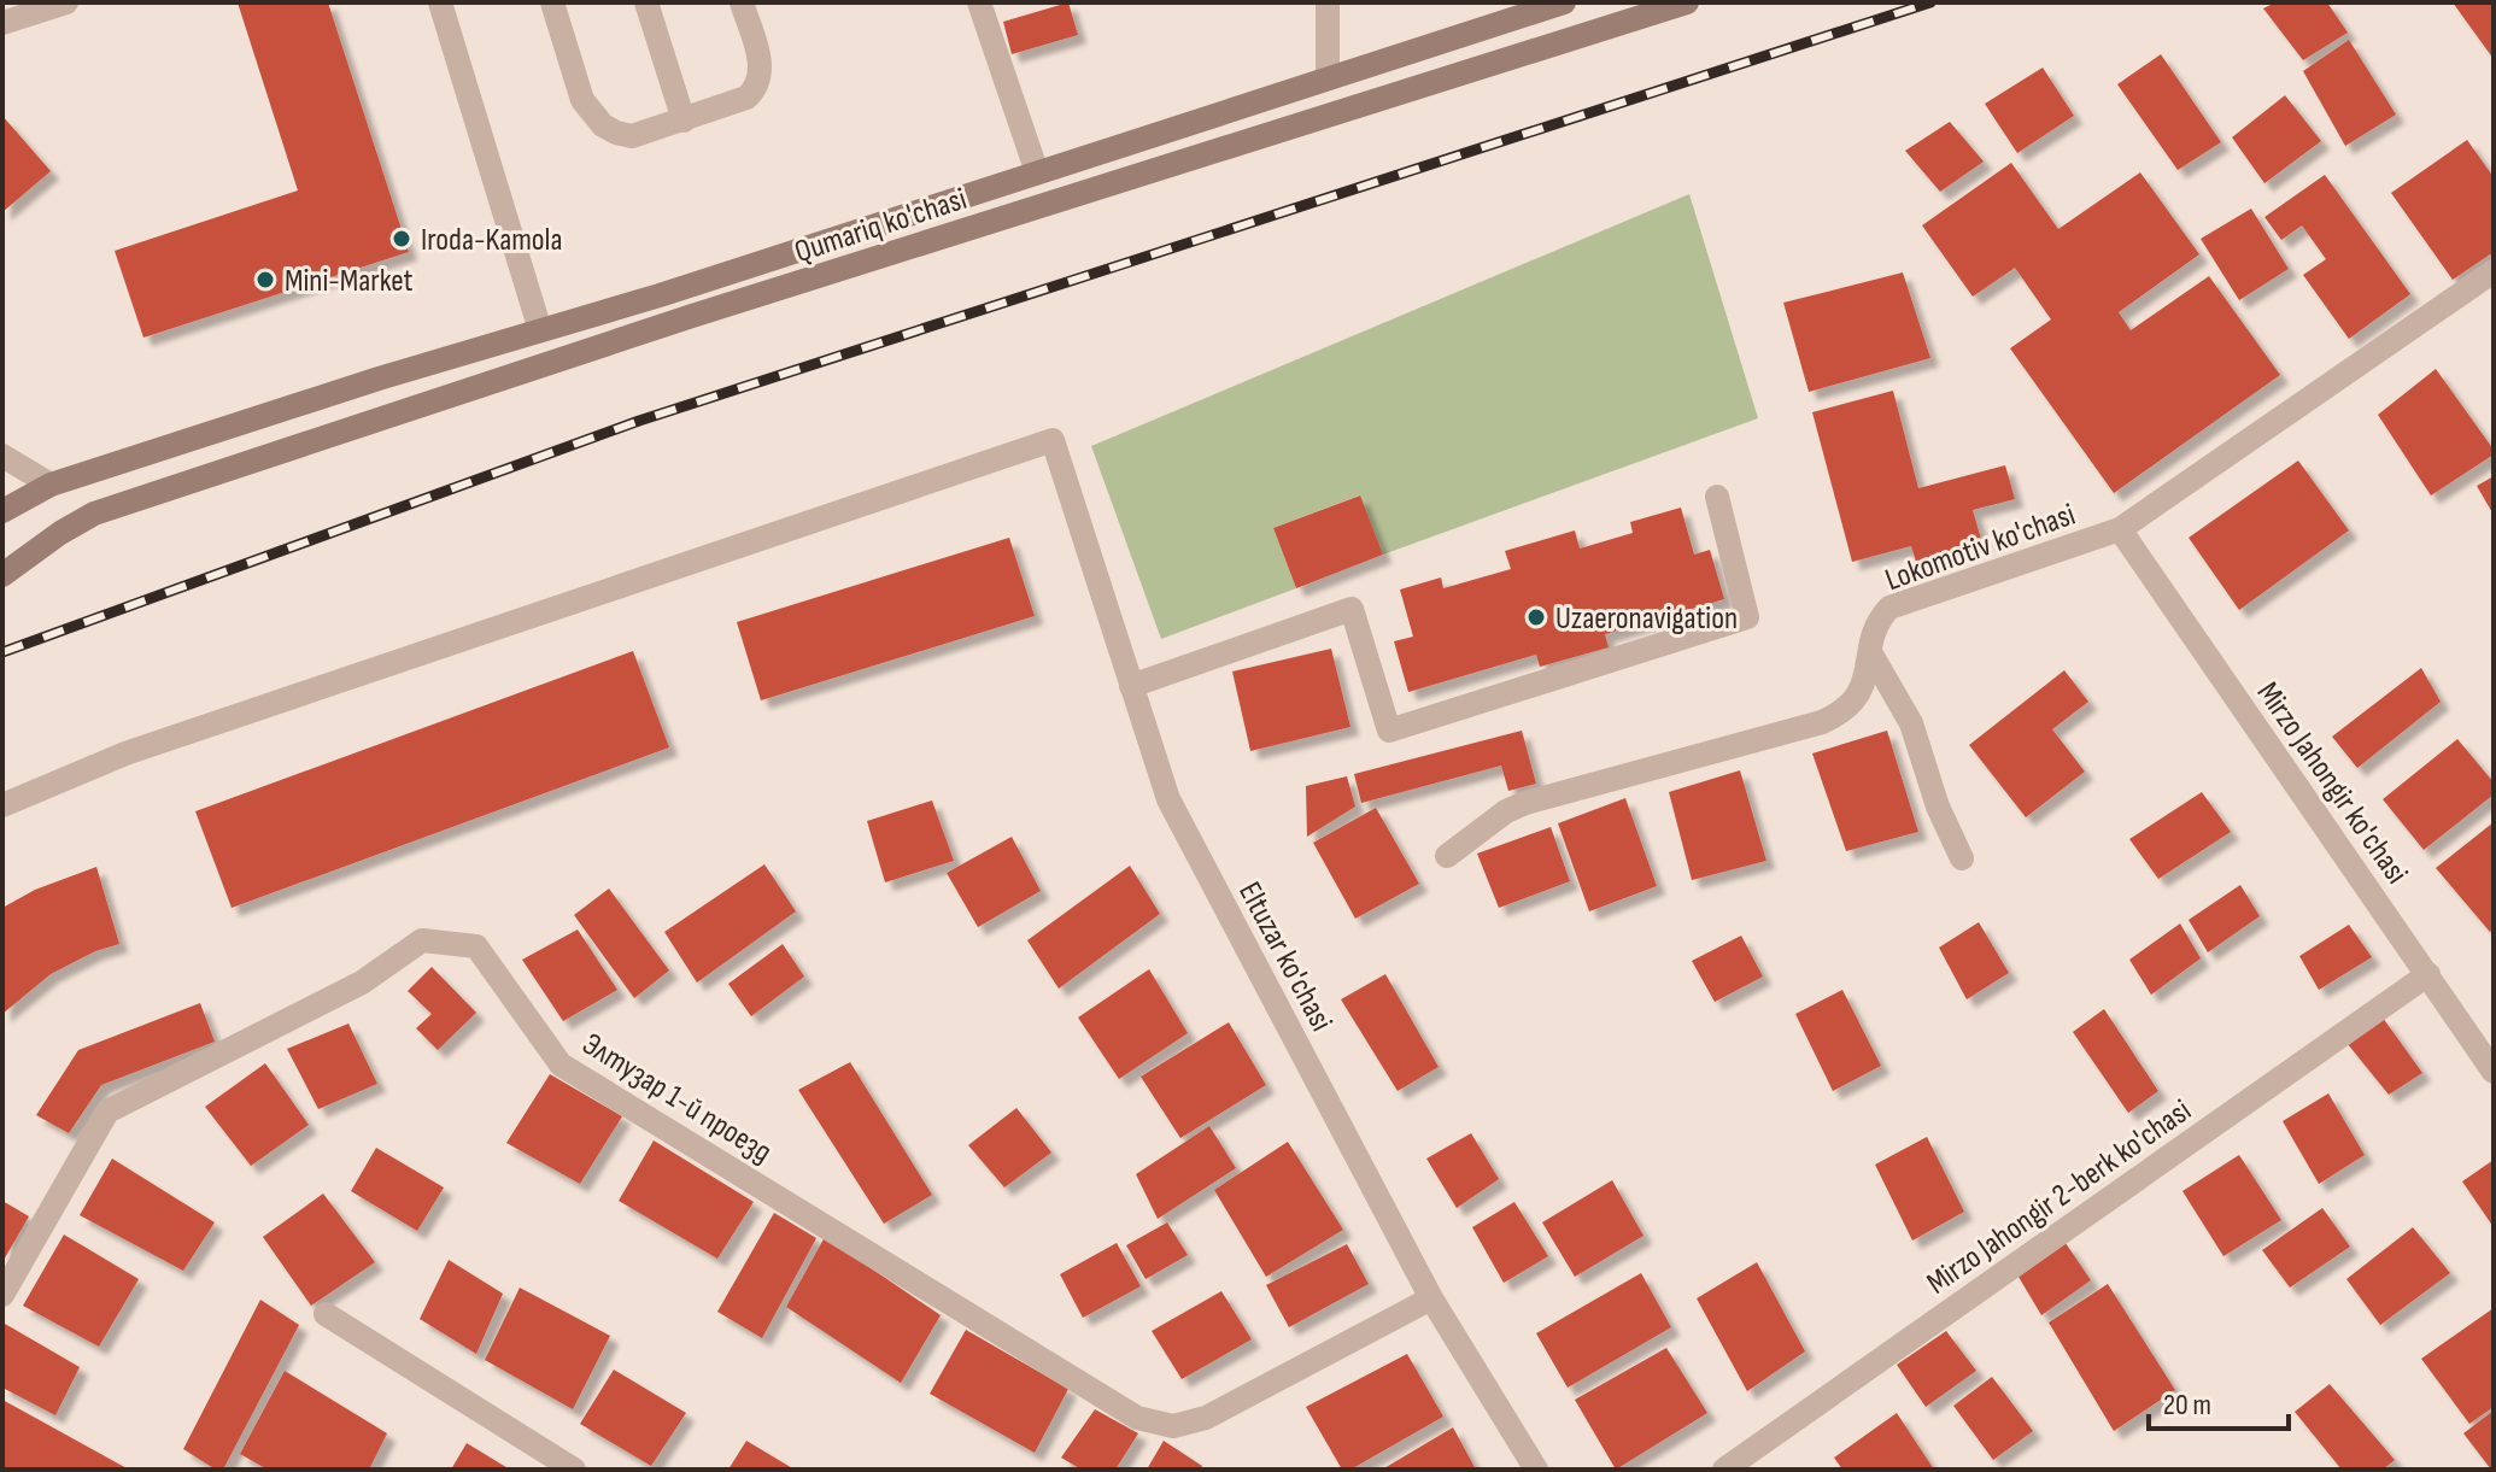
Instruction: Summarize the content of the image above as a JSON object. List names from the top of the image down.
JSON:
{
  "streets": {
    "main road": ["Qumariq ko'chasi"],
    "street": [
      "Lokomotiv ko'chasi",
      "Mirzo Jahongir ko'chasi",
      "Eltuzar ko'chasi",
      "Элтузар 1-й проезд",
      "Mirzo Jahongir 2-berk ko'chasi"
    ]
  },
  "crossings": [
    ["Lokomotiv ko'chasi", "Mirzo Jahongir ko'chasi"],
    ["Mirzo Jahongir ko'chasi", "Mirzo Jahongir 2-berk ko'chasi"],
    ["Eltuzar ko'chasi", "Элтузар 1-й проезд"]
  ],
  "places": ["Iroda-Kamola", "Mini-Market", "Uzaeronavigation"],
  "scale_bar": "20 m"
}
